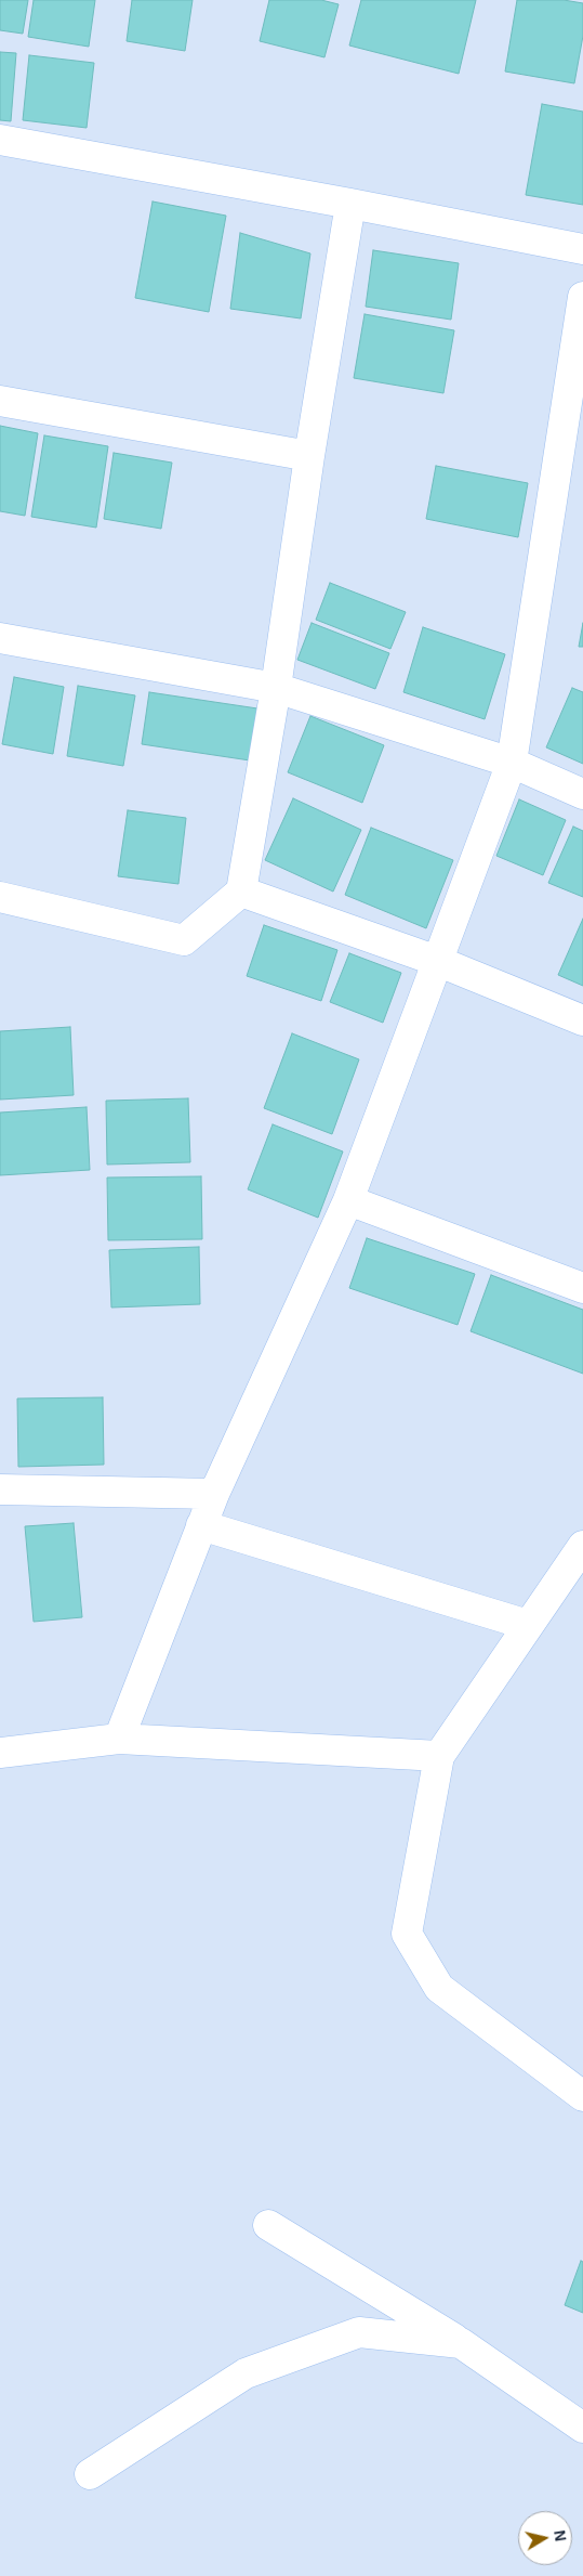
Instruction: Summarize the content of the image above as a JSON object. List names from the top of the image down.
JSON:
{
  "north": "right"
}
